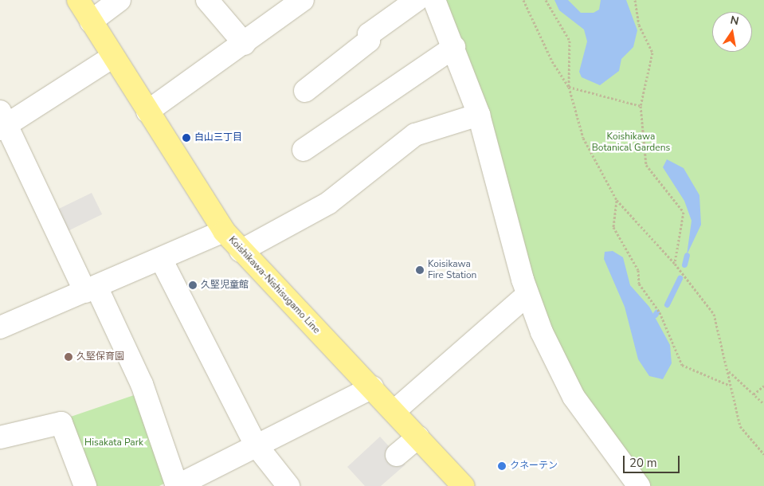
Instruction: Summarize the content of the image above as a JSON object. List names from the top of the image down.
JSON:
{
  "streets": {
    "main road": ["Koishikawa-Nishisugamo Line"]
  },
  "parks": ["Koishikawa Botanical Gardens", "Hisakata Park"],
  "places": [
    "白山三丁目",
    "Koisikawa Fire Station",
    "久堅児童館",
    "久堅保育園",
    "クネーテン"
  ],
  "scale_bar": "20 m",
  "north": "top"
}
